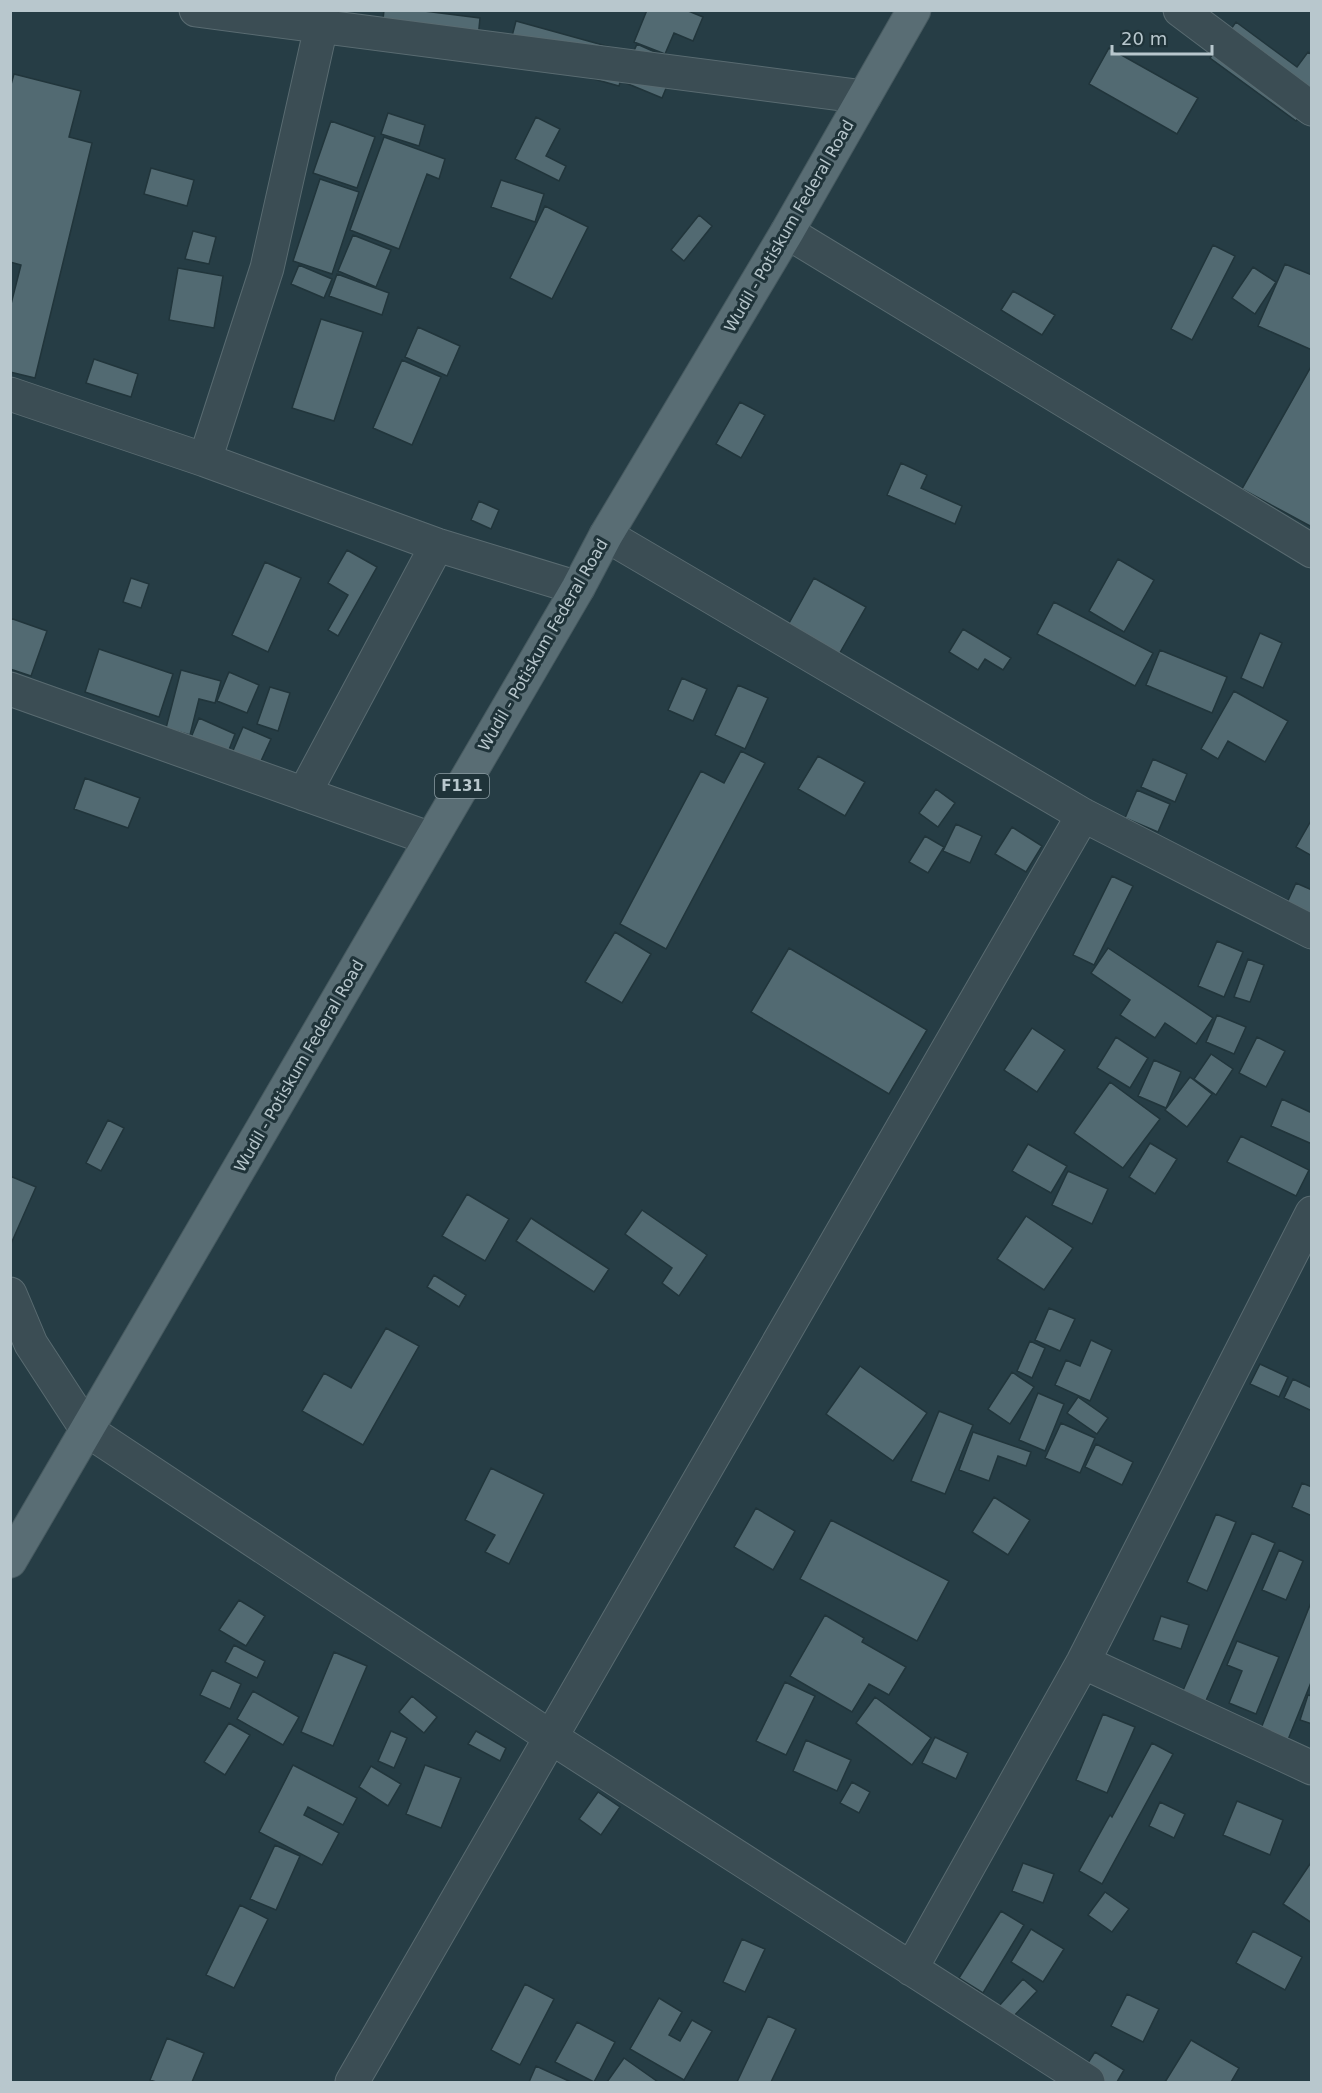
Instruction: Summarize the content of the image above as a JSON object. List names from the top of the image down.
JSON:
{
  "streets": {
    "main road": ["Wudil - Potiskum Federal Road", "F131"]
  },
  "scale_bar": "20 m"
}
